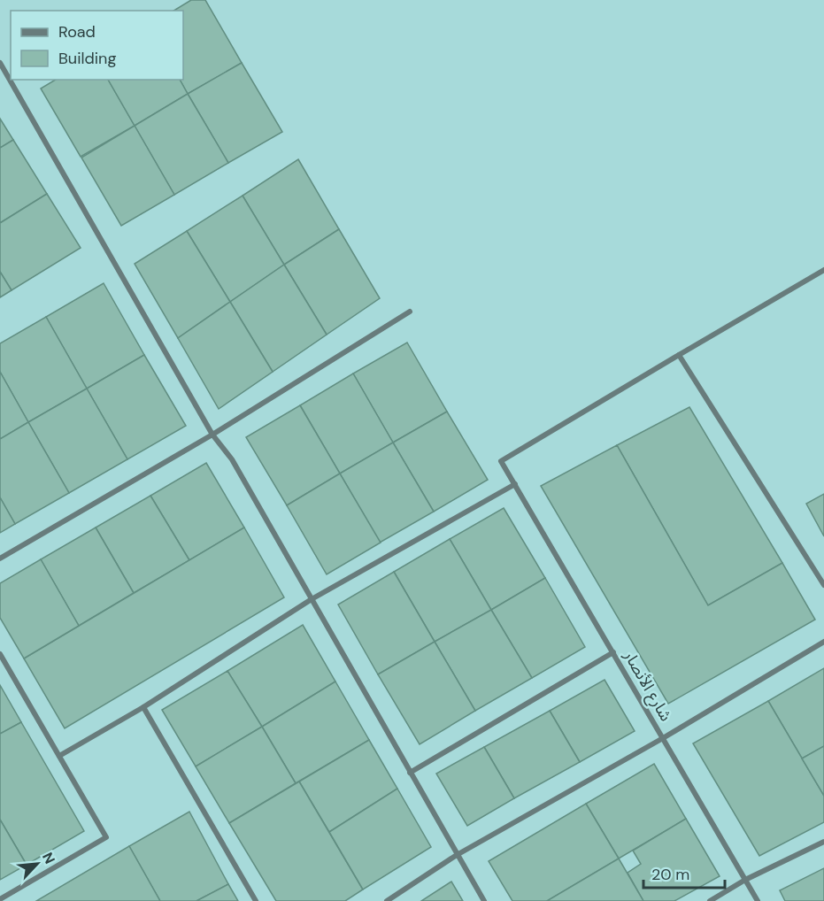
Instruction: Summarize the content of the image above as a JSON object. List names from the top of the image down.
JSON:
{
  "streets": {
    "street": ["شارع الأنصار"]
  },
  "legend": ["Road", "Building"],
  "scale_bar": "20 m",
  "north": "top right"
}
